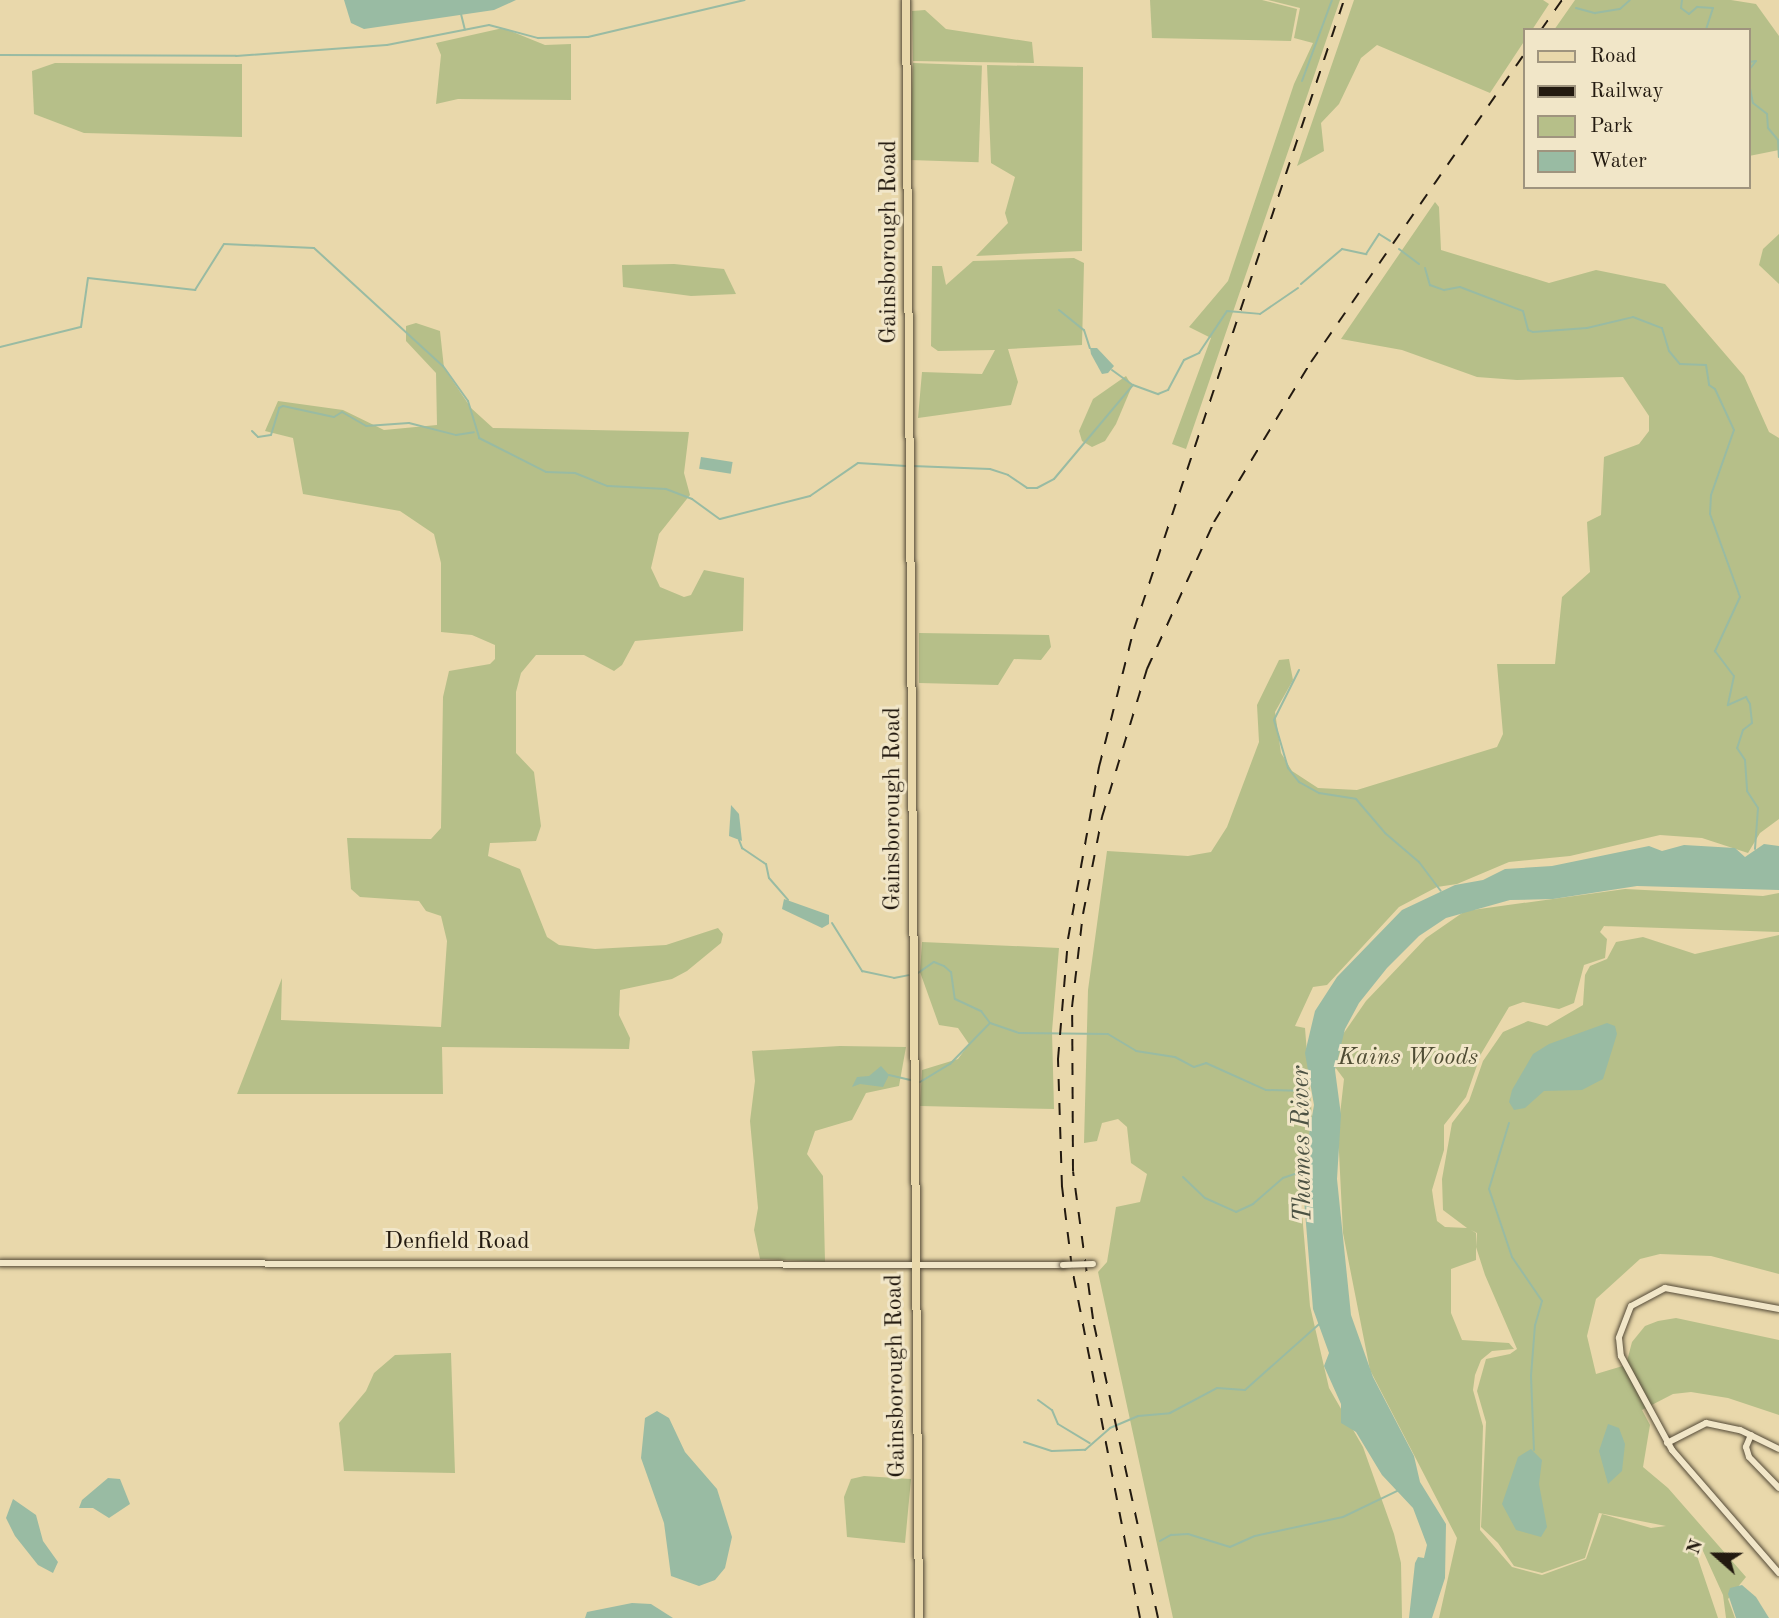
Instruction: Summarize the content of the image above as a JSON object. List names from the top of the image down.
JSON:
{
  "streets": {
    "main road": ["Gainsborough Road"],
    "street": ["Denfield Road"]
  },
  "crossings": [
    ["Gainsborough Road", "Denfield Road"]
  ],
  "water": ["Thames River"],
  "parks": ["Kains Woods"],
  "legend": [
    "Road",
    "Railway",
    "Park",
    "Water"
  ],
  "north": "left"
}
